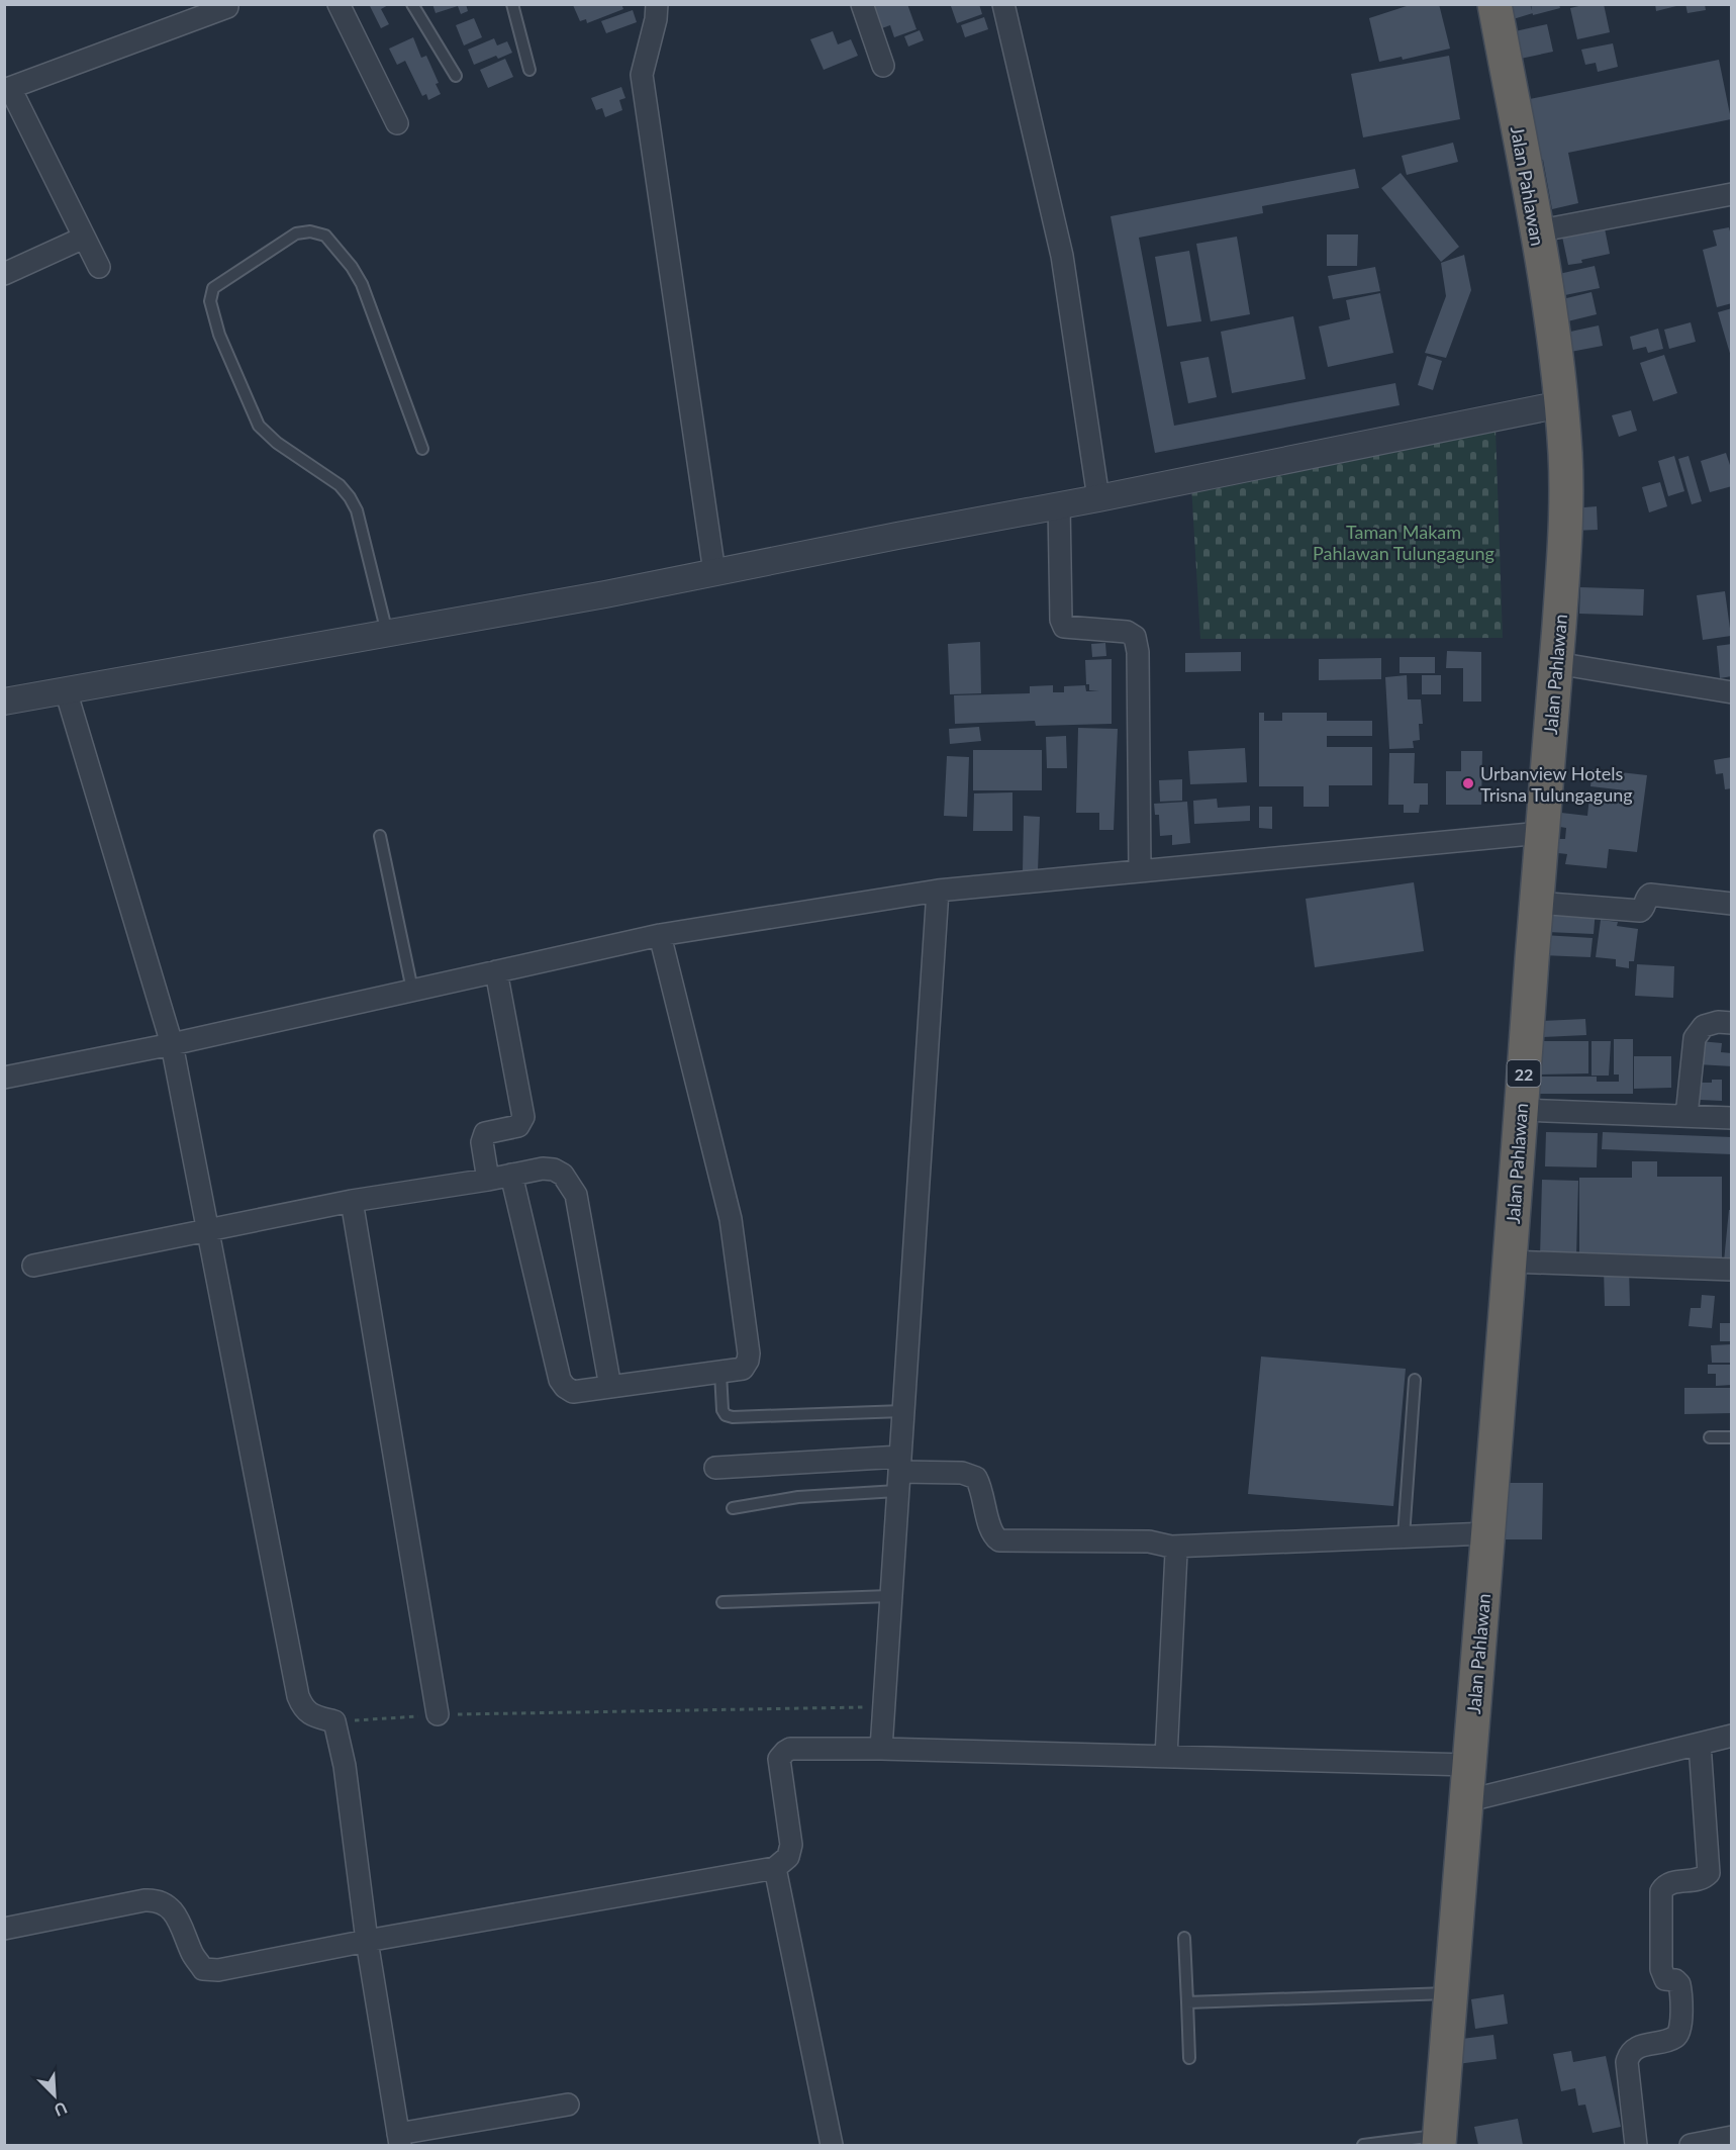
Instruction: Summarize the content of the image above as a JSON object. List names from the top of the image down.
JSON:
{
  "streets": {
    "highway": ["Jalan Pahlawan", "22"]
  },
  "parks": ["Taman Makam Pahlawan Tulungagung"],
  "places": ["Urbanview Hotels Trisna Tulungagung"],
  "north": "bottom right"
}
